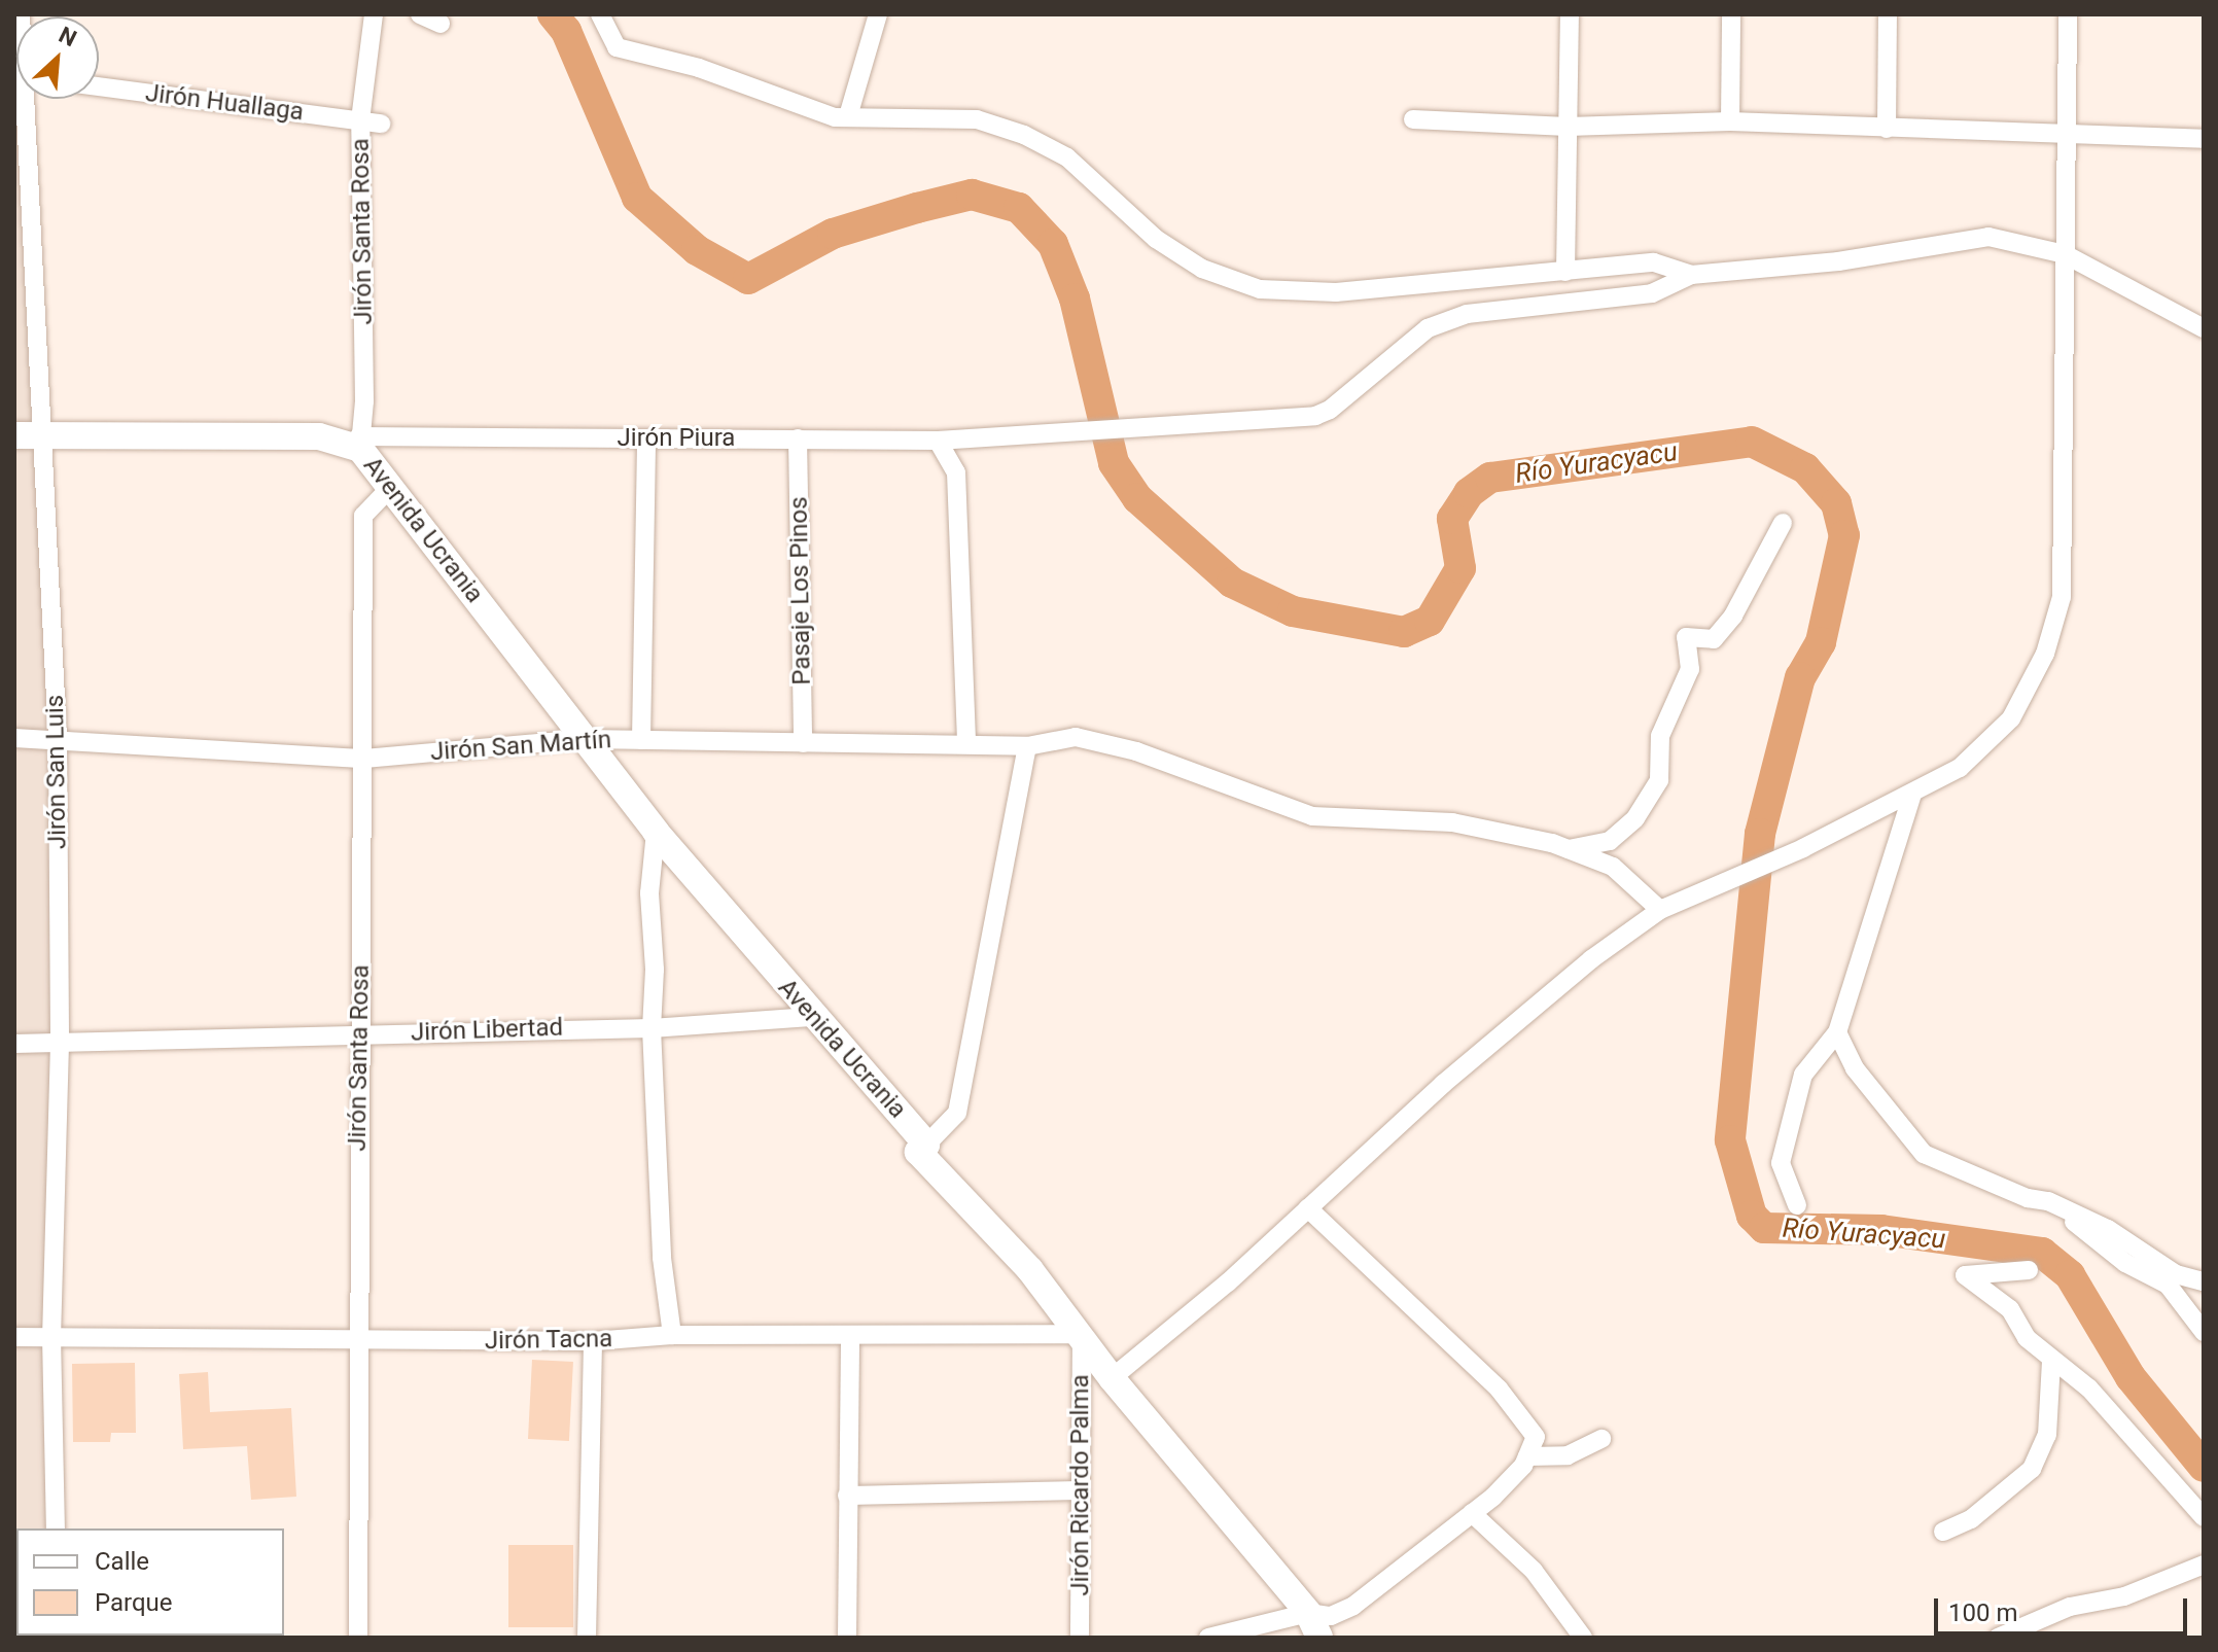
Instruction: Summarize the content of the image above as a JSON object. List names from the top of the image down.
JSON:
{
  "streets": {
    "main road": ["Jirón Piura", "Avenida Ucrania"],
    "street": [
      "Jirón Huallaga",
      "Jirón Santa Rosa",
      "Pasaje Los Pinos",
      "Jirón San Martín",
      "Jirón San Luis",
      "Jirón Libertad",
      "Jirón Tacna",
      "Jirón Ricardo Palma"
    ]
  },
  "crossings": [
    ["Jirón Huallaga", "Jirón Santa Rosa"],
    ["Jirón Santa Rosa", "Jirón Piura"],
    ["Jirón Santa Rosa", "Avenida Ucrania"],
    ["Jirón Santa Rosa", "Jirón San Martín"],
    ["Jirón Santa Rosa", "Jirón Libertad"],
    ["Jirón Santa Rosa", "Jirón Tacna"],
    ["Jirón Piura", "Avenida Ucrania"],
    ["Jirón Piura", "Pasaje Los Pinos"],
    ["Jirón Piura", "Jirón San Luis"],
    ["Avenida Ucrania", "Jirón San Martín"],
    ["Avenida Ucrania", "Jirón Libertad"],
    ["Avenida Ucrania", "Jirón Tacna"],
    ["Avenida Ucrania", "Jirón Ricardo Palma"],
    ["Pasaje Los Pinos", "Jirón San Martín"],
    ["Jirón San Martín", "Jirón San Luis"],
    ["Jirón San Luis", "Jirón Libertad"],
    ["Jirón San Luis", "Jirón Tacna"],
    ["Jirón Tacna", "Jirón Ricardo Palma"]
  ],
  "water": ["Río Yuracyacu"],
  "legend": ["Calle", "Parque"],
  "scale_bar": "100 m",
  "north": "top right"
}
